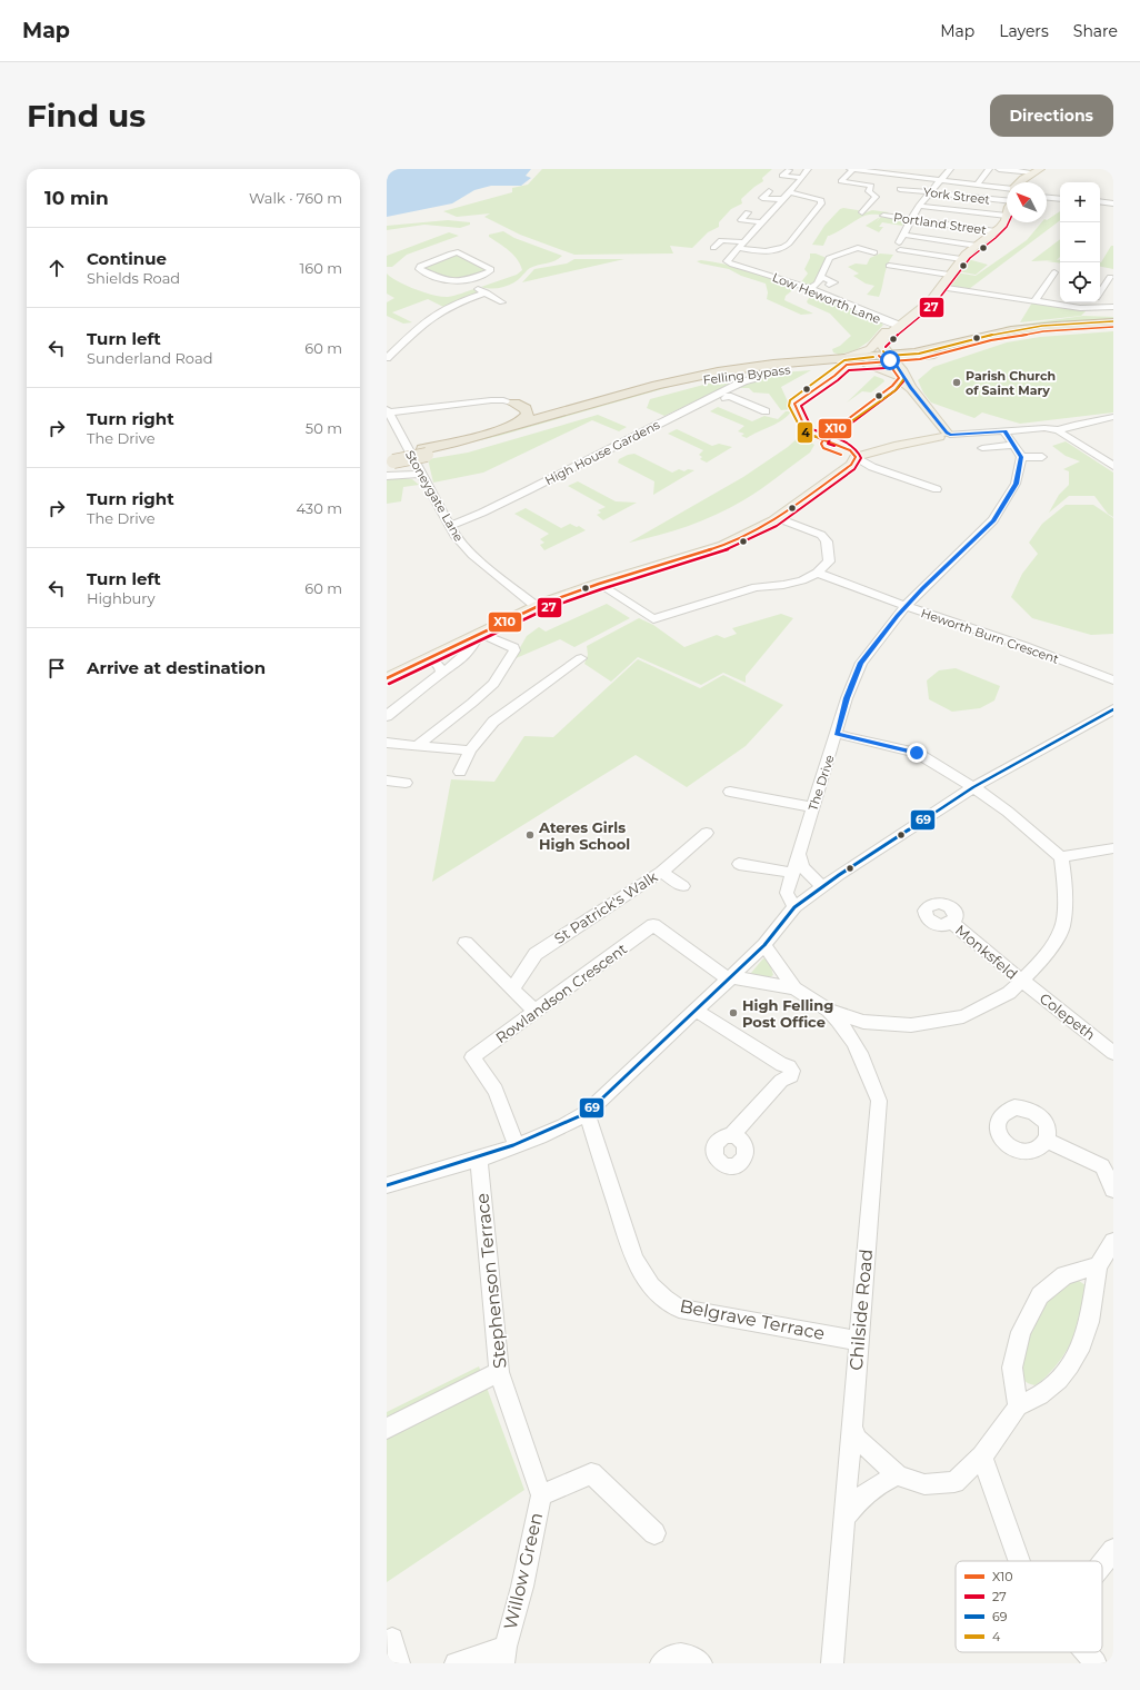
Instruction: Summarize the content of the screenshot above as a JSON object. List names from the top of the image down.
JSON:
{
  "streets": {
    "highway": ["Felling Bypass"],
    "street": [
      "York Street",
      "Portland Street",
      "Low Heworth Lane",
      "High House Gardens",
      "Stoneygate Lane",
      "Heworth Burn Crescent",
      "The Drive",
      "St Patrick's Walk",
      "Monksfeld",
      "Rowlandson Crescent",
      "Colepeth",
      "Stephenson Terrace",
      "Chilside Road",
      "Belgrave Terrace",
      "Willow Green"
    ]
  },
  "crossings": [
    ["High House Gardens", "Stoneygate Lane"],
    ["Heworth Burn Crescent", "The Drive"],
    ["Monksfeld", "Colepeth"],
    ["Rowlandson Crescent", "Chilside Road"],
    ["Stephenson Terrace", "Willow Green"],
    ["Chilside Road", "Belgrave Terrace"]
  ],
  "places": ["Parish Church of Saint Mary", "Ateres Girls High School", "High Felling Post Office"],
  "lines": [
    "transit line 27",
    "transit line 4",
    "transit line X10",
    "transit line 69"
  ],
  "legend": [
    "X10",
    "27",
    "69",
    "4"
  ],
  "north": "top left",
  "page": {
    "header": "Map",
    "nav": ["Map", "Layers", "Share"],
    "buttons": "Directions",
    "title": "Find us",
    "heading": ["10 min", "Walk · 760 m"],
    "map_buttons": ["+", "−"],
    "list": [
      ["Continue", "Shields Road", "160 m"],
      ["Turn left", "Sunderland Road", "60 m"],
      ["Turn right", "The Drive", "50 m"],
      ["Turn right", "The Drive", "430 m"],
      ["Turn left", "Highbury", "60 m"],
      "Arrive at destination"
    ]
  }
}
